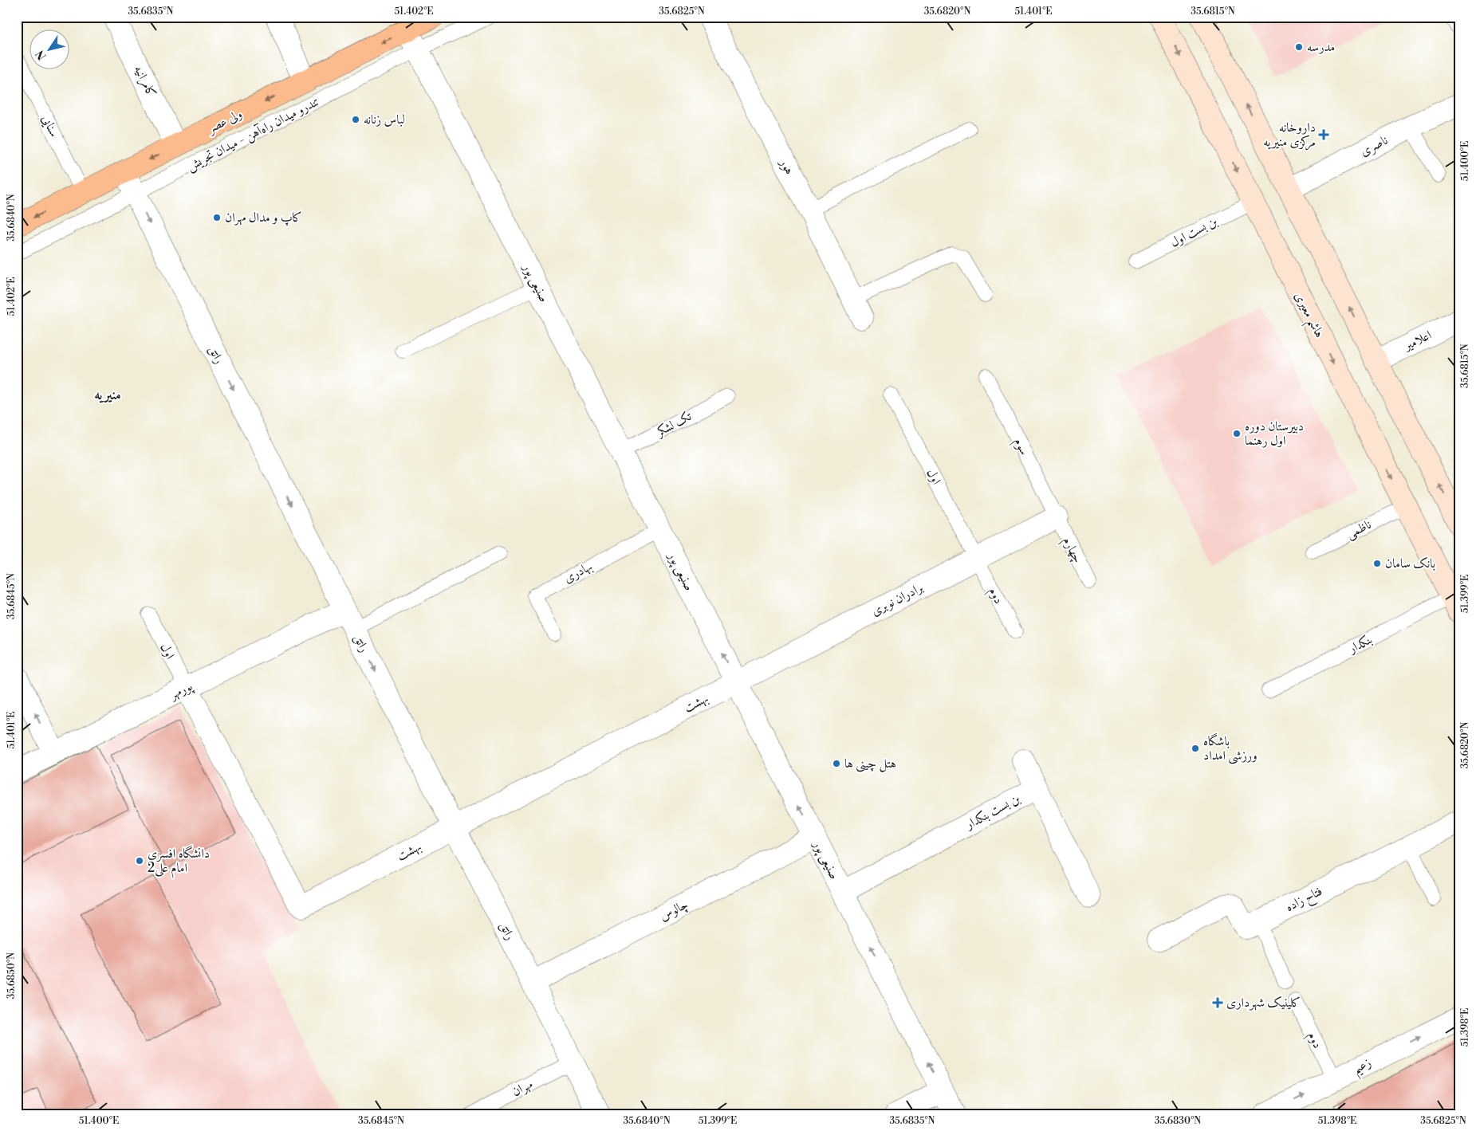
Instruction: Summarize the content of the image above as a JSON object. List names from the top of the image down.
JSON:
{
  "streets": {
    "main road": ["ولی عصر", "هاشم معیری"],
    "street": [
      "کامرانیه",
      "ناصری",
      "هور",
      "صنیعی پور",
      "اعلامیر",
      "راتق",
      "برادران نوبری",
      "پورمهر",
      "بهشت",
      "بن بست بنکدار",
      "فتاح زاده",
      "چالوس",
      "زعیم"
    ],
    "lane": [
      "سنایی",
      "تندرو میدان راه‌آهن - میدان تجریش",
      "بن بست اول",
      "تک لشکر",
      "سوم",
      "اول",
      "ناظمی",
      "چهارم",
      "بهادری",
      "دوم",
      "بنکدار",
      "مهران"
    ]
  },
  "crossings": [
    ["کامرانیه", "ولی عصر"],
    ["ولی عصر", "سنایی"],
    ["ولی عصر", "صنیعی پور"],
    ["ولی عصر", "راتق"],
    ["تندرو میدان راه‌آهن - میدان تجریش", "صنیعی پور"],
    ["تندرو میدان راه‌آهن - میدان تجریش", "راتق"],
    ["بن بست اول", "هاشم معیری"],
    ["صنیعی پور", "تک لشکر"],
    ["صنیعی پور", "بهادری"],
    ["صنیعی پور", "برادران نوبری"],
    ["صنیعی پور", "بهشت"],
    ["صنیعی پور", "بن بست بنکدار"],
    ["صنیعی پور", "چالوس"],
    ["هاشم معیری", "ناظمی"],
    ["هاشم معیری", "بنکدار"],
    ["راتق", "پورمهر"],
    ["راتق", "بهشت"],
    ["راتق", "چالوس"],
    ["راتق", "مهران"],
    ["سوم", "چهارم"],
    ["سوم", "برادران نوبری"],
    ["اول", "دوم"],
    ["اول", "برادران نوبری"],
    ["اول", "پورمهر"],
    ["اول", "بهشت"],
    ["چهارم", "برادران نوبری"],
    ["دوم", "برادران نوبری"],
    ["دوم", "زعیم"],
    ["برادران نوبری", "بهشت"],
    ["پورمهر", "بهشت"]
  ],
  "one_way": [
    "ولی عصر",
    "صنیعی پور",
    "راتق",
    "زعیم"
  ],
  "districts": ["منیریه"],
  "places": {
    "other": [
      "مدرسه",
      "لباس زنانه",
      "کاپ و مدال مهران",
      "دبیرستان دوره اول رهنما",
      "بانک سامان",
      "باشگاه ورزشی امداد",
      "هتل چینی ها",
      "دانشگاه افسری امام علی2"
    ],
    "health": ["داروخانه مرکزی منیریه", "کلینیک شهرداری"]
  },
  "north": "bottom left",
  "coordinates": [
    "35.6835°N",
    "51.402°E",
    "35.6825°N",
    "35.6820°N",
    "51.401°E",
    "35.6815°N",
    "51.400°E",
    "35.6840°N",
    "51.399°E",
    "35.6845°N",
    "35.6850°N",
    "51.398°E",
    "35.6830°N"
  ]
}
